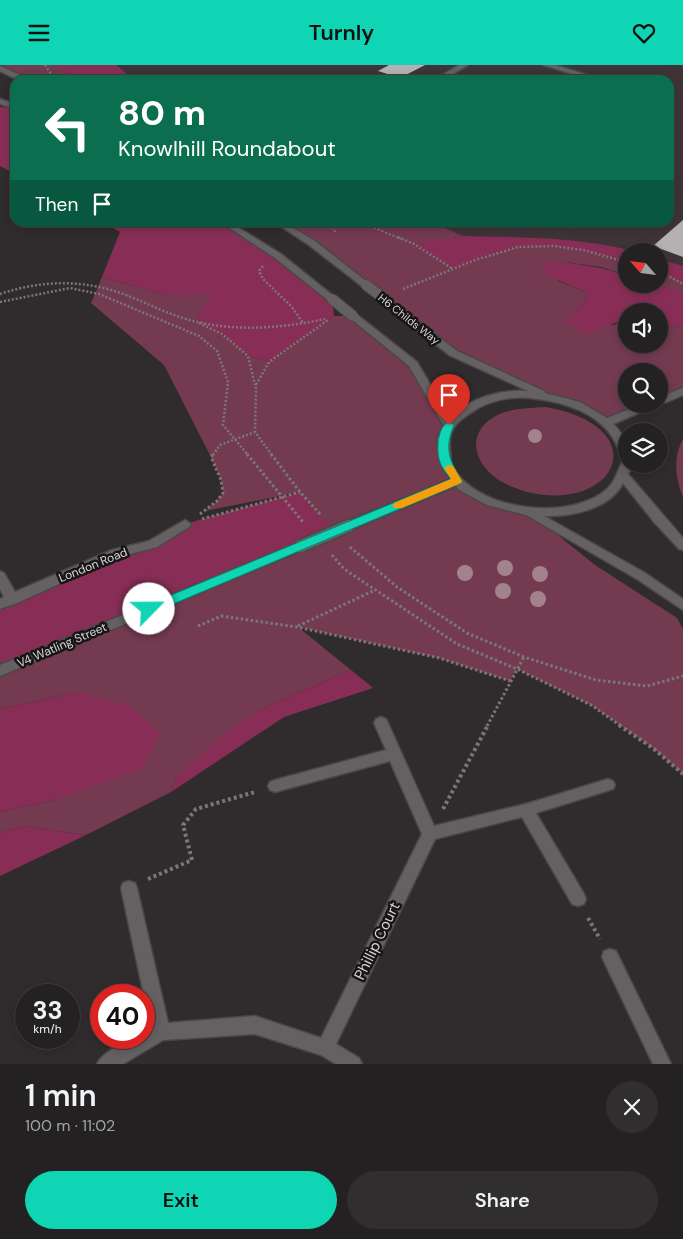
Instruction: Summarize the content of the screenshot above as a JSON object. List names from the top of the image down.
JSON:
{
  "streets": {
    "street": [
      "H6 Childs Way",
      "London Road",
      "V4 Watling Street",
      "Phillip Court"
    ]
  },
  "north": "top left",
  "page": {
    "header": "Turnly",
    "turn": ["80 m", "Knowlhill Roundabout"],
    "then": "Then",
    "speed": "33 km/h",
    "limit": "40",
    "heading": ["1 min", "100 m · 11:02"],
    "buttons": ["Exit", "Share"]
  }
}
